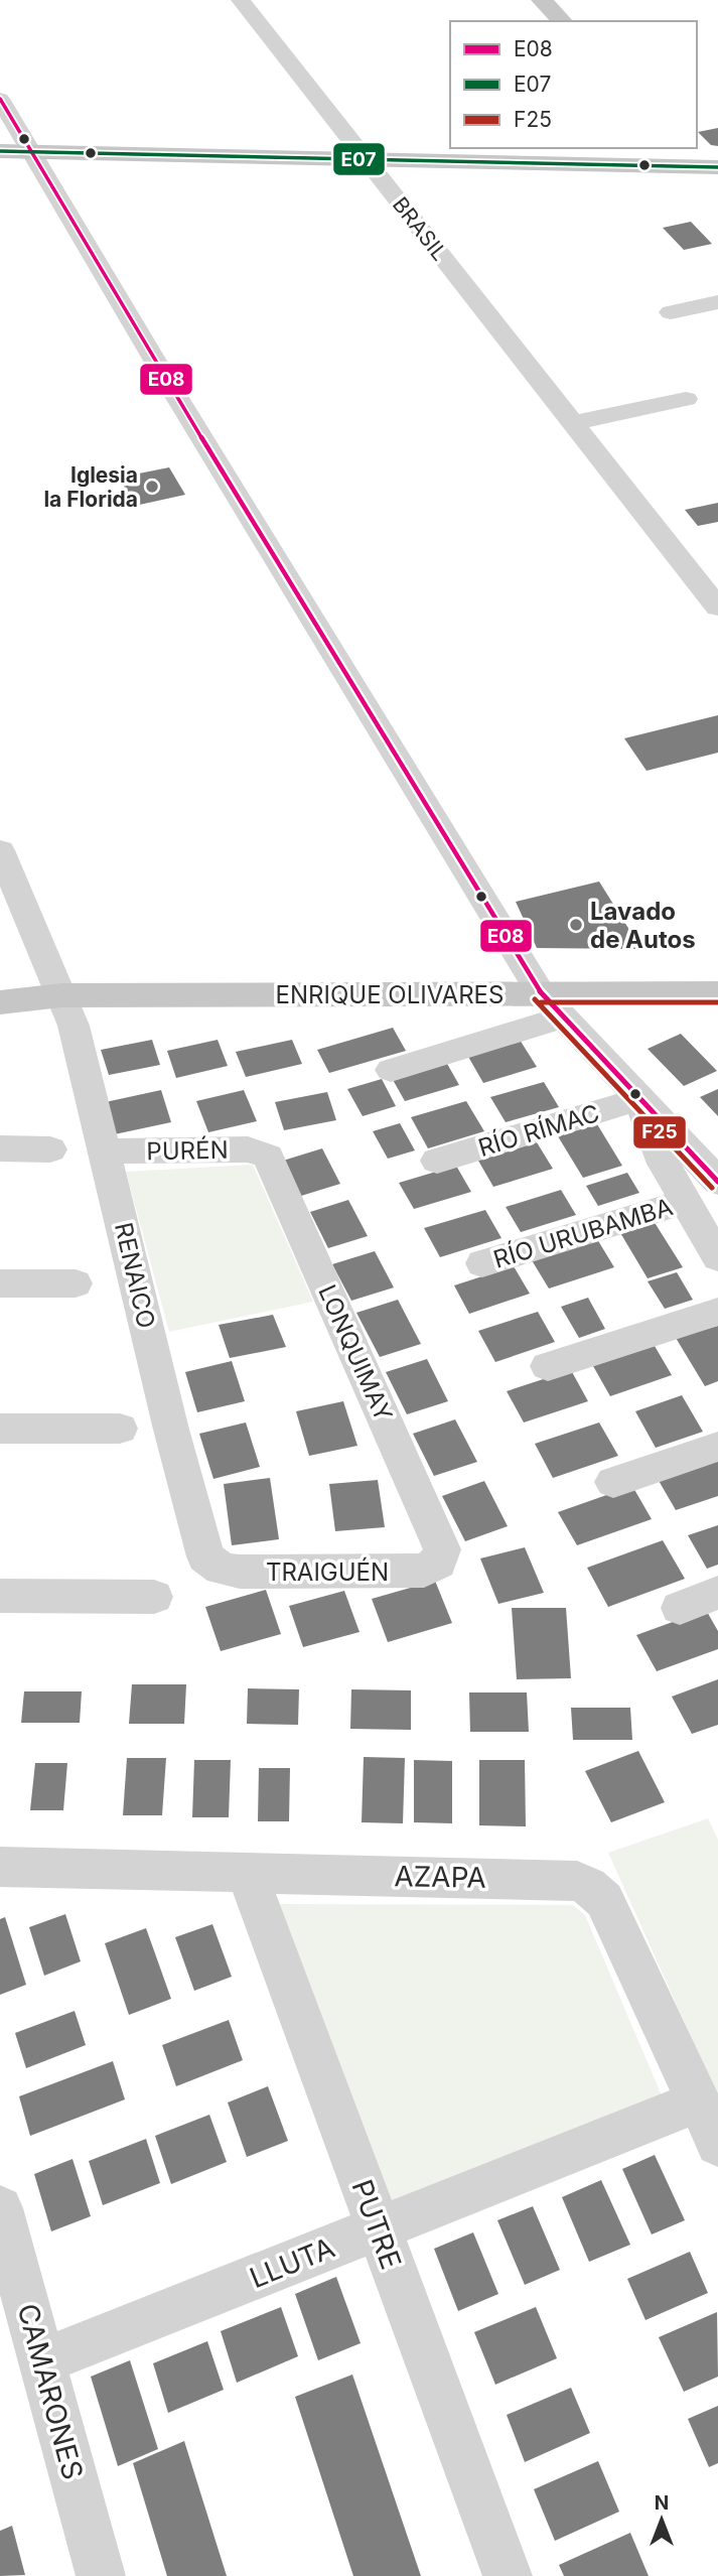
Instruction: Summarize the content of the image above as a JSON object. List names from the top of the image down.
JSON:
{
  "streets": {
    "main road": ["ENRIQUE OLIVARES"],
    "street": [
      "BRASIL",
      "RÍO RÍMAC",
      "PURÉN",
      "RÍO URUBAMBA",
      "RENAICO",
      "LONQUIMAY",
      "TRAIGUÉN",
      "AZAPA",
      "PUTRE",
      "LLUTA",
      "CAMARONES"
    ]
  },
  "crossings": [
    ["ENRIQUE OLIVARES", "RENAICO"],
    ["PURÉN", "RENAICO"],
    ["PURÉN", "LONQUIMAY"],
    ["RENAICO", "TRAIGUÉN"],
    ["LONQUIMAY", "TRAIGUÉN"],
    ["AZAPA", "PUTRE"],
    ["AZAPA", "LLUTA"],
    ["PUTRE", "LLUTA"],
    ["LLUTA", "CAMARONES"]
  ],
  "places": ["Iglesia la Florida", "Lavado de Autos"],
  "lines": ["transit line E08", "transit line E07", "transit line F25"],
  "legend": ["E08", "E07", "F25"],
  "north": "top"
}
